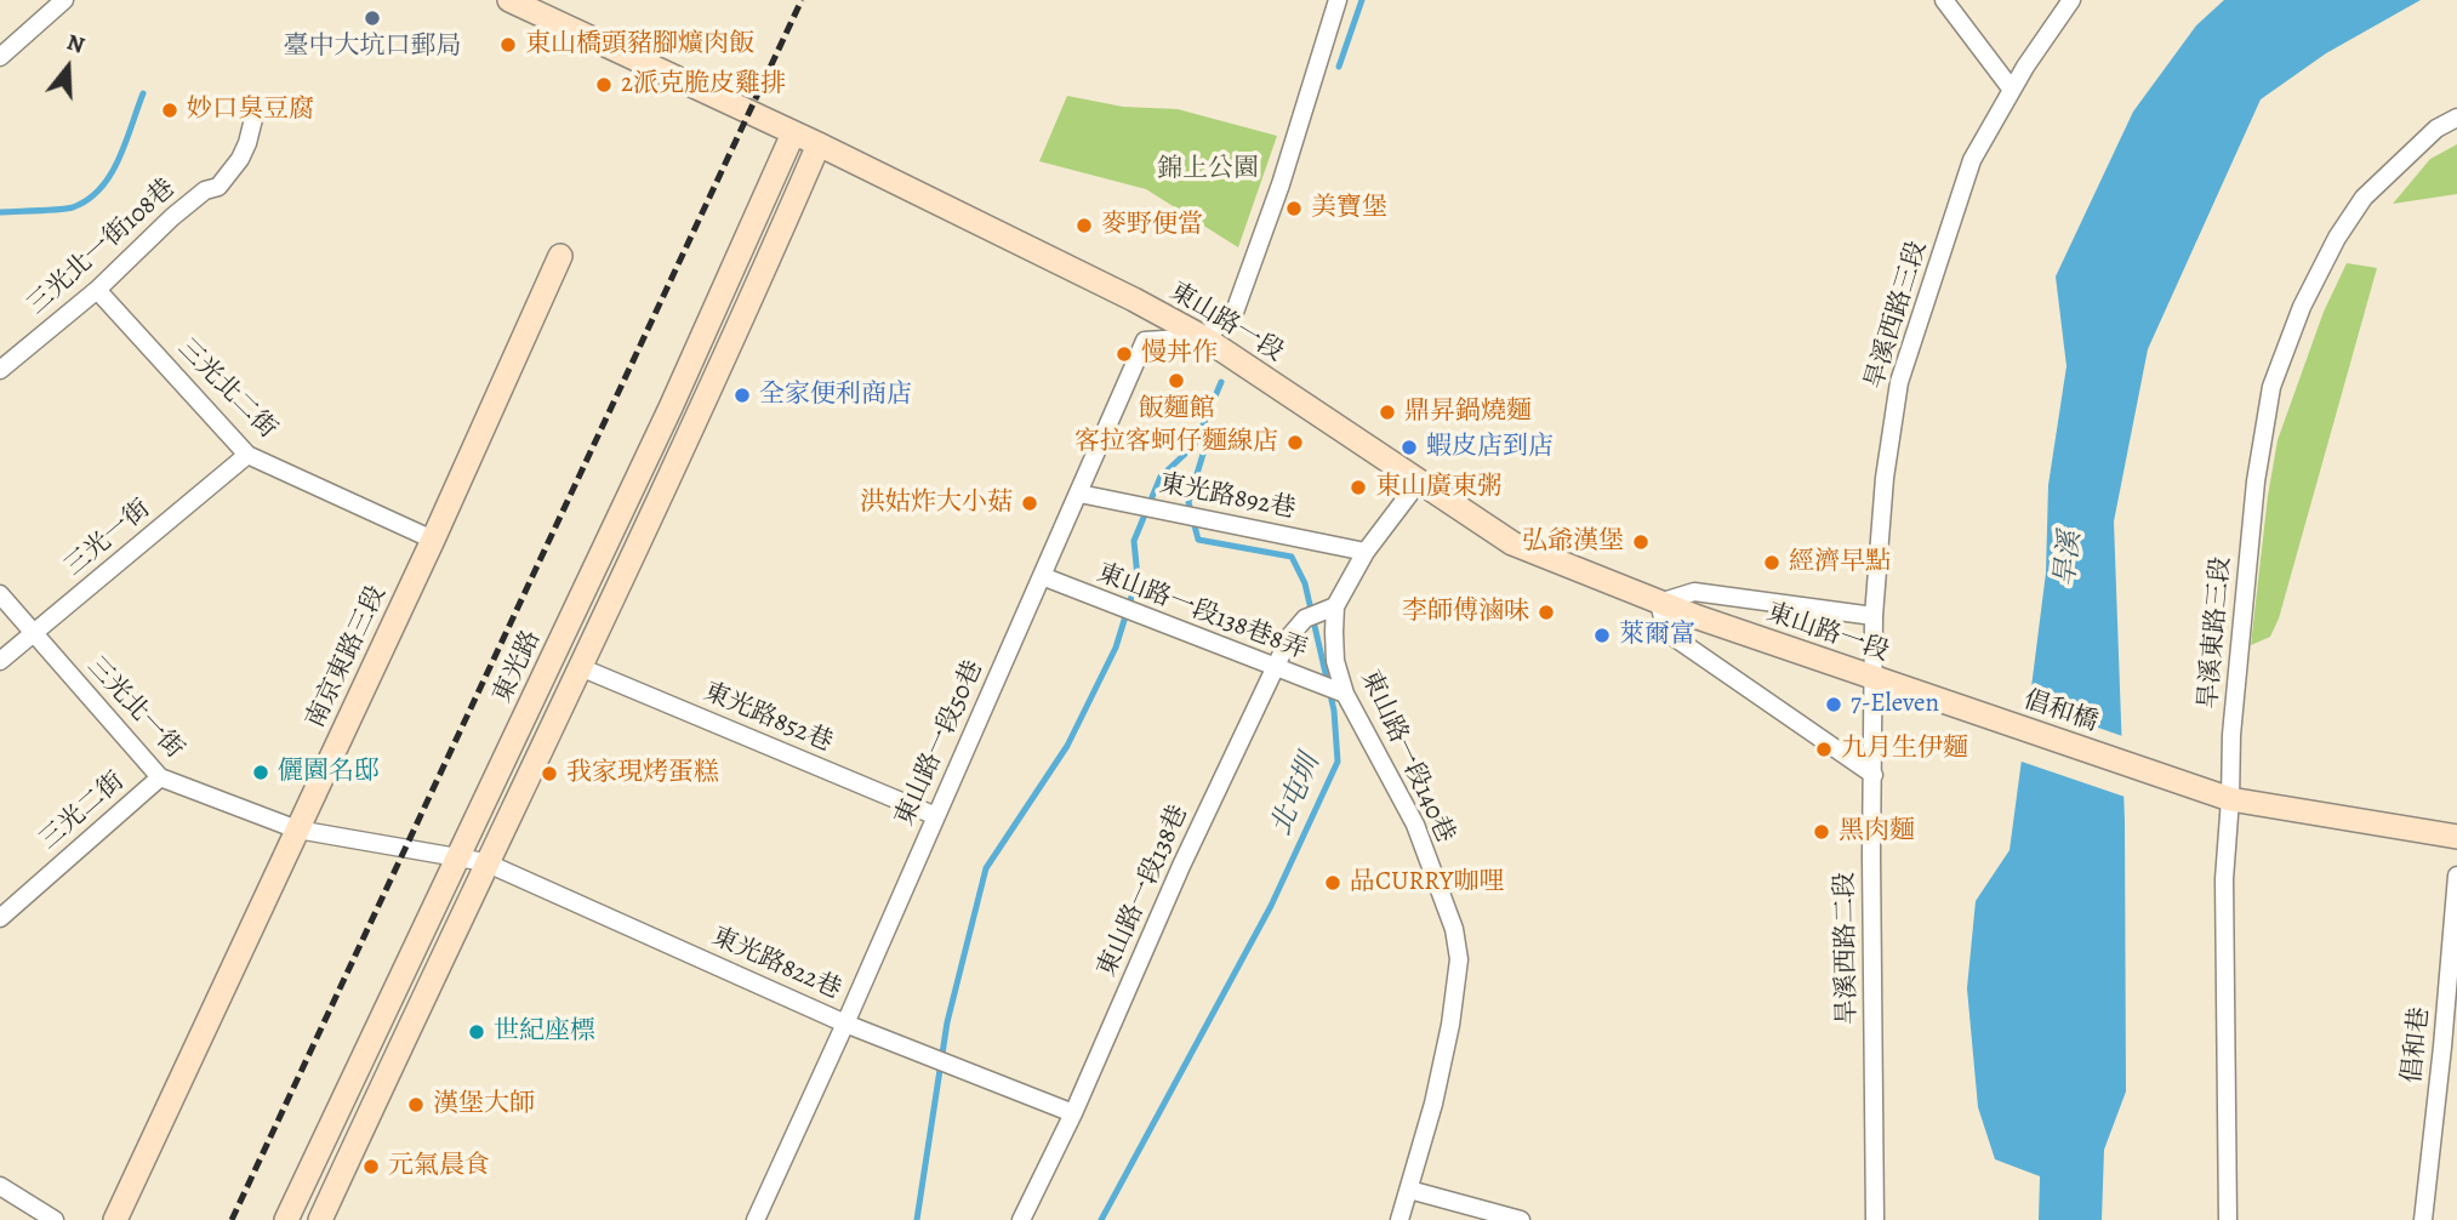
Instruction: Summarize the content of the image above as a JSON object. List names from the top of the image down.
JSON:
{
  "streets": {
    "street": [
      "三光北一街108巷",
      "旱溪西路三段",
      "東山路一段",
      "三光北二街",
      "東光路892巷",
      "三光一街",
      "東山路一段138巷8弄",
      "旱溪東路三段",
      "南京東路三段",
      "東光路",
      "三光北一街",
      "倡和橋",
      "東光路852巷",
      "東山路一段50巷",
      "東山路一段140巷",
      "三光二街",
      "東山路一段138巷",
      "旱溪西路二段",
      "東光路822巷",
      "倡和巷"
    ]
  },
  "crossings": [
    ["三光北一街108巷", "三光北二街"],
    ["旱溪西路三段", "東山路一段"],
    ["旱溪西路三段", "旱溪西路二段"],
    ["東山路一段", "東光路"],
    ["東山路一段", "倡和橋"],
    ["東山路一段", "東山路一段50巷"],
    ["東山路一段", "東山路一段140巷"],
    ["東山路一段", "旱溪西路二段"],
    ["三光北二街", "三光一街"],
    ["三光北二街", "南京東路三段"],
    ["東光路892巷", "東山路一段50巷"],
    ["東光路892巷", "東山路一段140巷"],
    ["三光一街", "三光北一街"],
    ["東山路一段138巷8弄", "東山路一段50巷"],
    ["東山路一段138巷8弄", "東山路一段140巷"],
    ["東山路一段138巷8弄", "東山路一段138巷"],
    ["旱溪東路三段", "倡和橋"],
    ["南京東路三段", "三光北一街"],
    ["東光路", "三光北一街"],
    ["東光路", "東光路822巷"],
    ["三光北一街", "三光二街"],
    ["三光北一街", "東光路822巷"],
    ["東光路852巷", "東山路一段50巷"],
    ["東山路一段50巷", "東光路822巷"],
    ["東山路一段140巷", "東山路一段138巷"],
    ["東山路一段138巷", "東光路822巷"]
  ],
  "water": ["旱溪", "北屯圳"],
  "parks": ["錦上公園"],
  "places": [
    "臺中大坑口郵局",
    "東山橋頭豬腳爌肉飯",
    "2派克脆皮雞排",
    "妙口臭豆腐",
    "美寶堡",
    "麥野便當",
    "慢丼作",
    "飯麵館",
    "全家便利商店",
    "鼎昇鍋燒麵",
    "客拉客蚵仔麵線店",
    "蝦皮店到店",
    "東山廣東粥",
    "洪姑炸大小菇",
    "弘爺漢堡",
    "經濟早點",
    "李師傅滷味",
    "萊爾富",
    "7-Eleven",
    "九月生伊麵",
    "儷園名邸",
    "我家現烤蛋糕",
    "黑肉麵",
    "品CURRY咖哩",
    "世紀座標",
    "漢堡大師",
    "元氣晨食"
  ],
  "north": "top"
}
